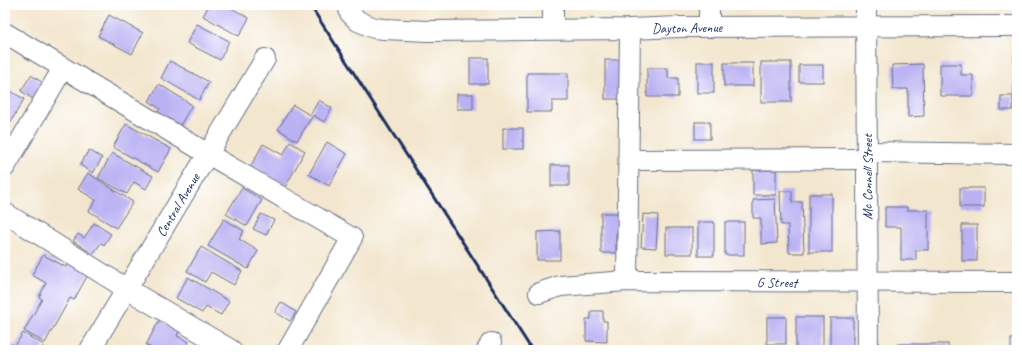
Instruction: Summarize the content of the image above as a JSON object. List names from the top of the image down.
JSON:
{
  "streets": {
    "street": [
      "Dayton Avenue",
      "Mc Connell Street",
      "Central Avenue",
      "G Street"
    ]
  },
  "crossings": [
    ["Dayton Avenue", "Mc Connell Street"],
    ["Mc Connell Street", "G Street"]
  ]
}
